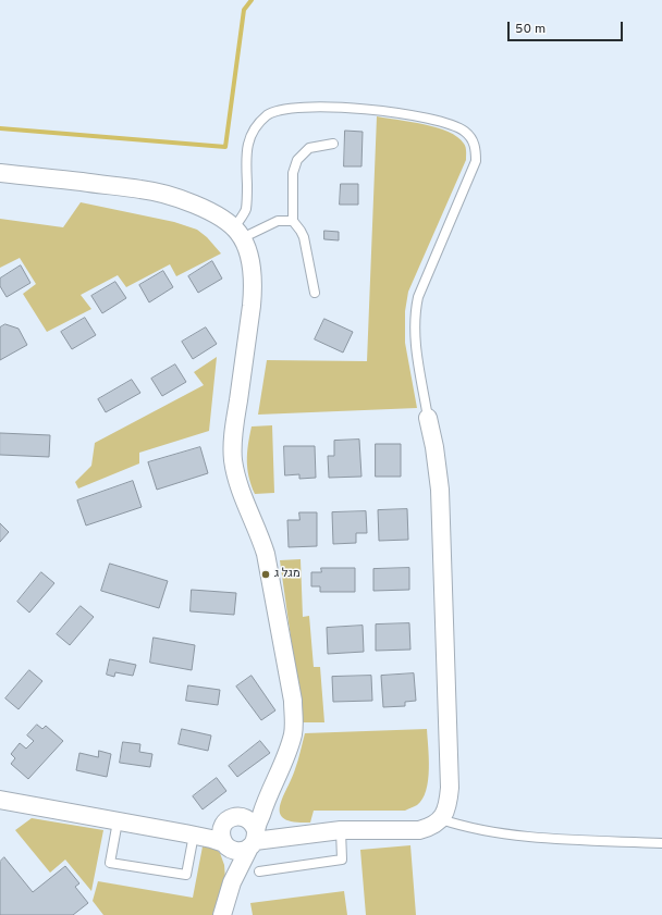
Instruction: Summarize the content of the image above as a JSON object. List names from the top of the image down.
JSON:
{
  "places": ["מגל ג"],
  "scale_bar": "50 m"
}
